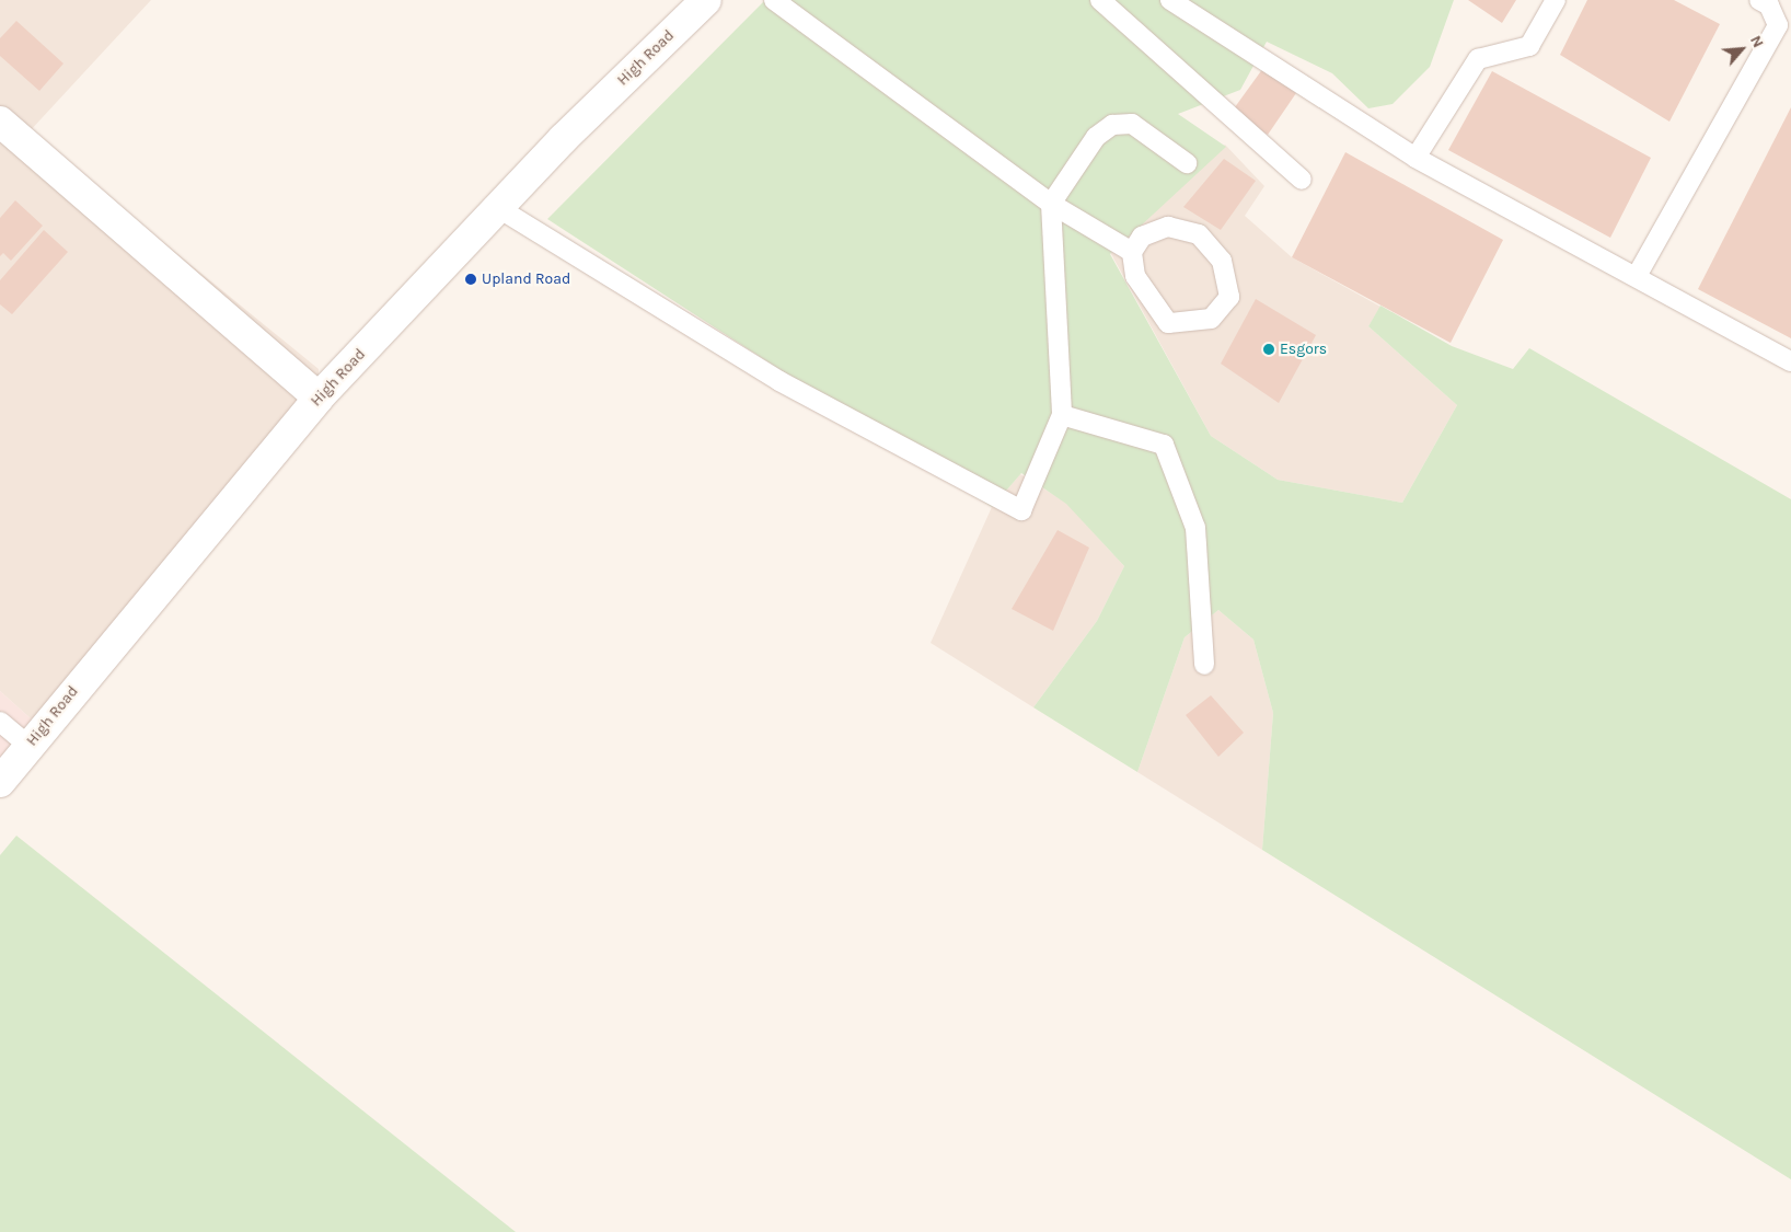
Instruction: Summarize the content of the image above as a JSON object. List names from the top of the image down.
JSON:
{
  "streets": {
    "main road": ["High Road"]
  },
  "places": ["Upland Road", "Esgors"],
  "north": "top right"
}
